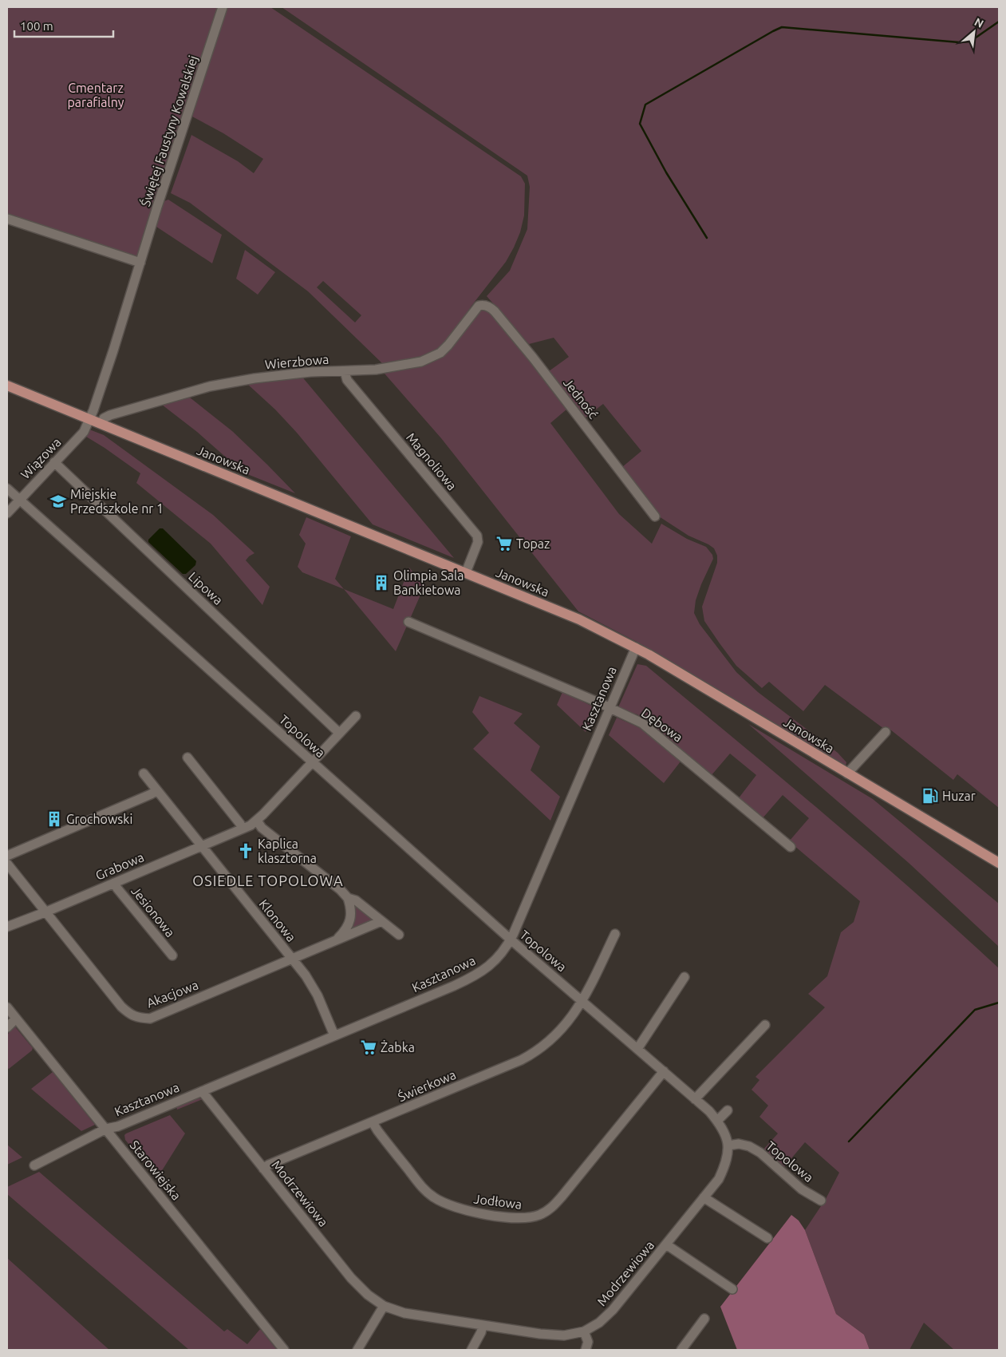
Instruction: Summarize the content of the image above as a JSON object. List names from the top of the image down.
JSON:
{
  "streets": {
    "main road": ["Janowska"],
    "street": [
      "Świętej Faustyny Kowalskiej",
      "Wierzbowa",
      "Jedność",
      "Wiązowa",
      "Magnoliowa",
      "Lipowa",
      "Kasztanowa",
      "Dębowa",
      "Topolowa",
      "Grabowa",
      "Jesionowa",
      "Klonowa",
      "Akacjowa",
      "Świerkowa",
      "Starowiejska",
      "Modrzewiowa",
      "Jodłowa"
    ]
  },
  "crossings": [
    ["Świętej Faustyny Kowalskiej", "Wiązowa"],
    ["Świętej Faustyny Kowalskiej", "Janowska"],
    ["Wierzbowa", "Jedność"],
    ["Wierzbowa", "Janowska"],
    ["Wierzbowa", "Magnoliowa"],
    ["Wiązowa", "Janowska"],
    ["Wiązowa", "Lipowa"],
    ["Wiązowa", "Topolowa"],
    ["Janowska", "Magnoliowa"],
    ["Janowska", "Kasztanowa"],
    ["Lipowa", "Grabowa"],
    ["Kasztanowa", "Dębowa"],
    ["Kasztanowa", "Topolowa"],
    ["Kasztanowa", "Klonowa"],
    ["Kasztanowa", "Starowiejska"],
    ["Kasztanowa", "Modrzewiowa"],
    ["Topolowa", "Grabowa"],
    ["Topolowa", "Świerkowa"],
    ["Topolowa", "Modrzewiowa"],
    ["Topolowa", "Jodłowa"],
    ["Grabowa", "Jesionowa"],
    ["Grabowa", "Klonowa"],
    ["Grabowa", "Akacjowa"],
    ["Klonowa", "Akacjowa"],
    ["Świerkowa", "Modrzewiowa"],
    ["Świerkowa", "Jodłowa"]
  ],
  "districts": ["OSIEDLE TOPOLOWA"],
  "parks": ["Cmentarz parafialny"],
  "places": {
    "school or university": ["Miejskie Przedszkole nr 1"],
    "supermarket": ["Topaz", "Żabka"],
    "building": ["Olimpia Sala Bankietowa", "Grochowski"],
    "fuel station": ["Huzar"],
    "church": ["Kaplica klasztorna"]
  },
  "scale_bar": "100 m",
  "north": "top right"
}
